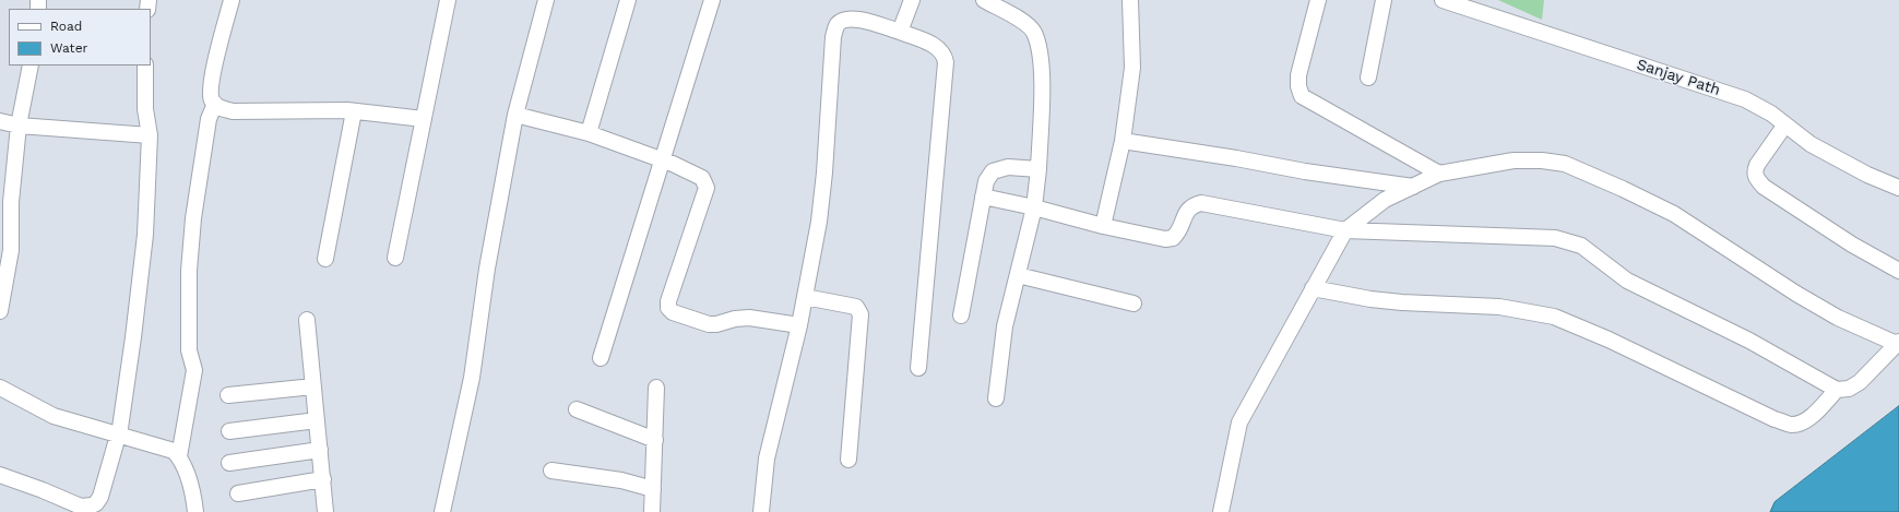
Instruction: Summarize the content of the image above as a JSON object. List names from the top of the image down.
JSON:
{
  "streets": {
    "street": ["Sanjay Path"]
  },
  "legend": ["Road", "Water"]
}
